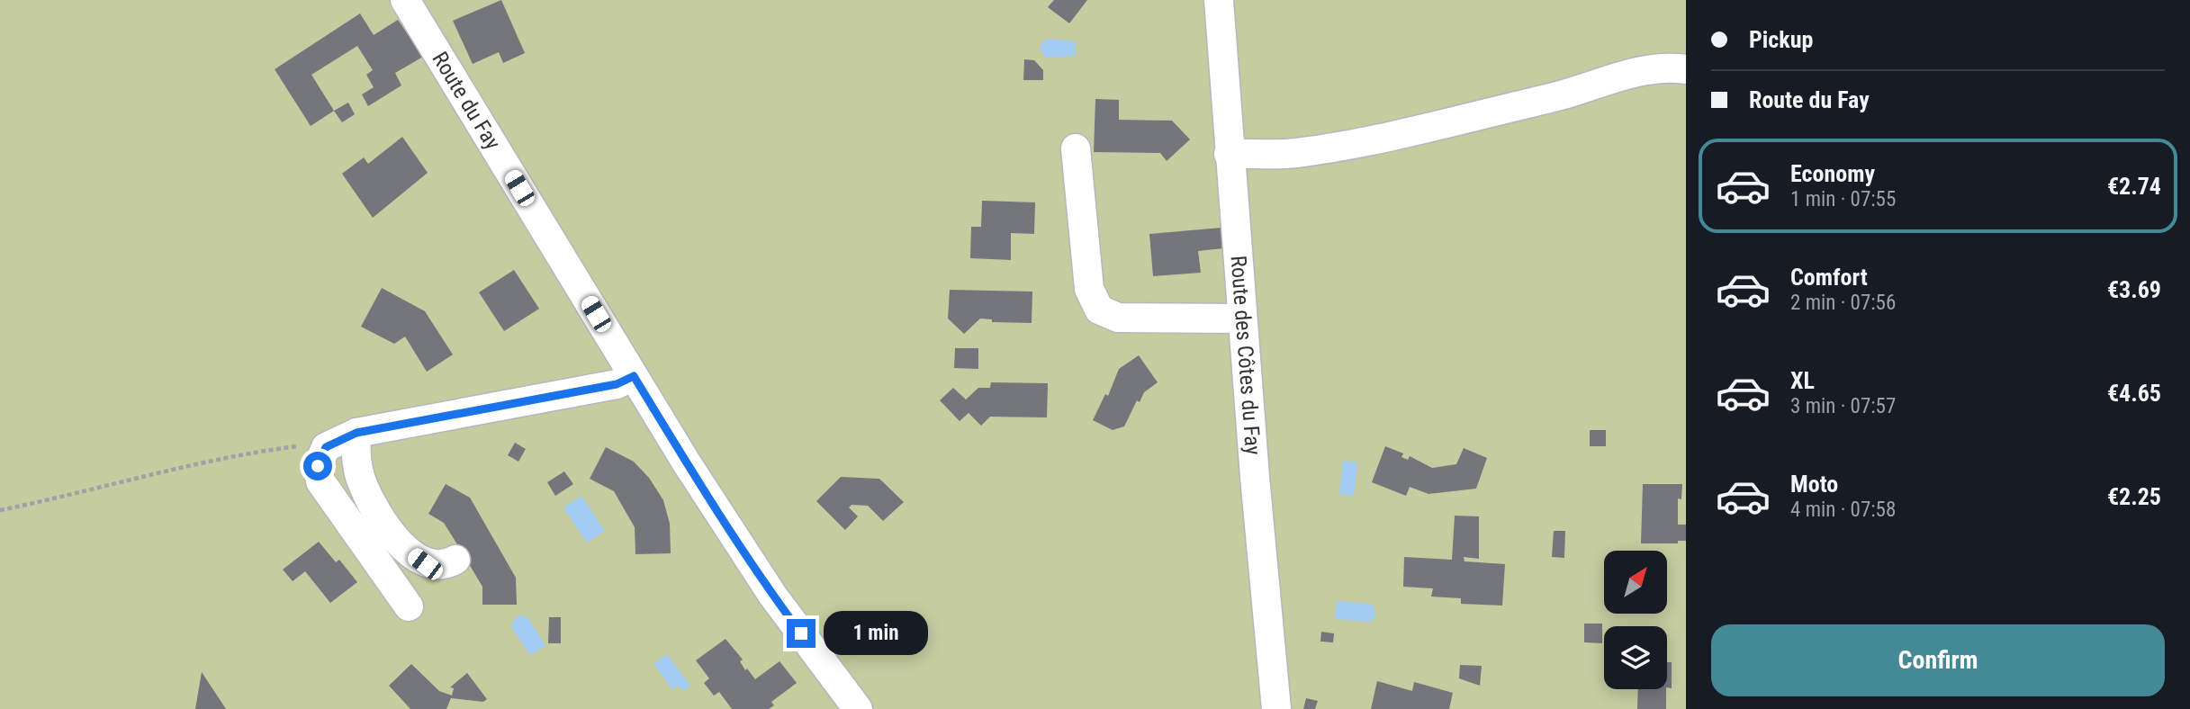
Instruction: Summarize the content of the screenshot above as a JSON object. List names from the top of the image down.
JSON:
{
  "streets": {
    "street": ["Route du Fay", "Route des Côtes du Fay"]
  },
  "north": "top right",
  "page": {
    "banner": ["Pickup", "Route du Fay"],
    "list": [
      {
        "name": "Economy",
        "note": "1 min · 07:55",
        "value": "€2.74"
      },
      {
        "name": "Comfort",
        "note": "2 min · 07:56",
        "value": "€3.69"
      },
      {
        "name": "XL",
        "note": "3 min · 07:57",
        "value": "€4.65"
      },
      {
        "name": "Moto",
        "note": "4 min · 07:58",
        "value": "€2.25"
      }
    ],
    "bubble": "1 min",
    "buttons": "Confirm"
  }
}
